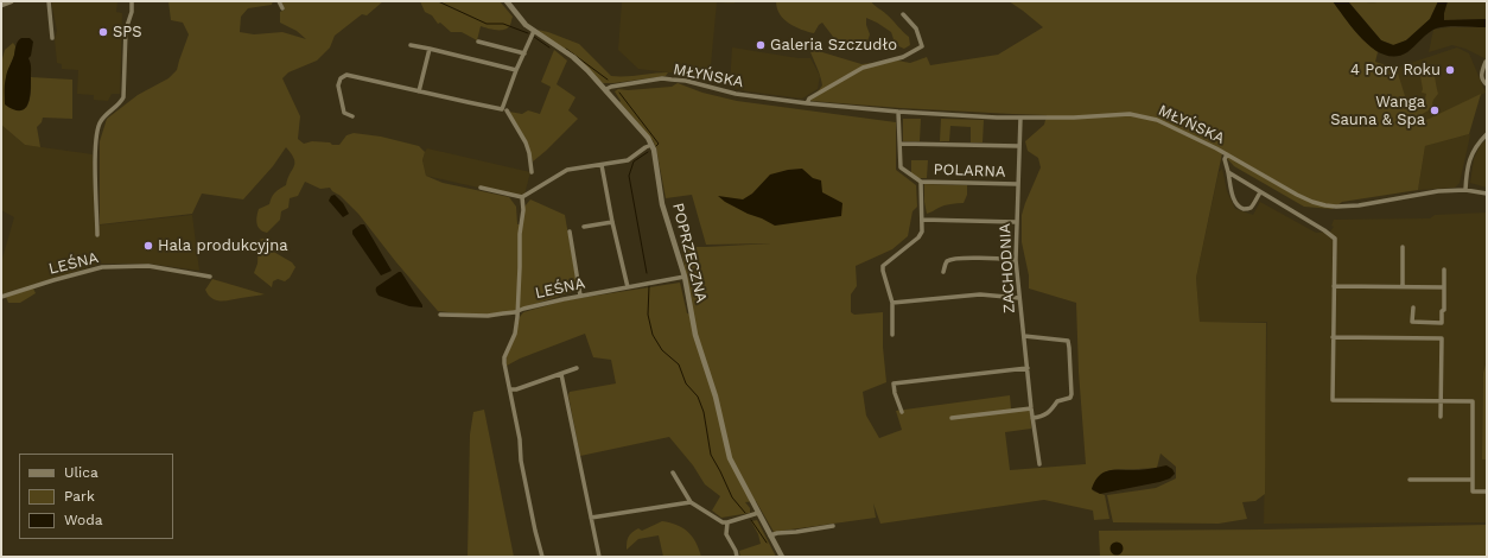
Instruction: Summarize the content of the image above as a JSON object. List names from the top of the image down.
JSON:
{
  "streets": {
    "street": [
      "MŁYŃSKA",
      "POLARNA",
      "POPRZECZNA",
      "LEŚNA",
      "ZACHODNIA"
    ]
  },
  "crossings": [
    ["MŁYŃSKA", "POPRZECZNA"],
    ["MŁYŃSKA", "ZACHODNIA"],
    ["POLARNA", "ZACHODNIA"],
    ["POPRZECZNA", "LEŚNA"]
  ],
  "places": [
    "SPS",
    "Galeria Szczudło",
    "4 Pory Roku",
    "Wanga Sauna & Spa",
    "Hala produkcyjna"
  ],
  "legend": ["Ulica", "Park", "Woda"]
}
